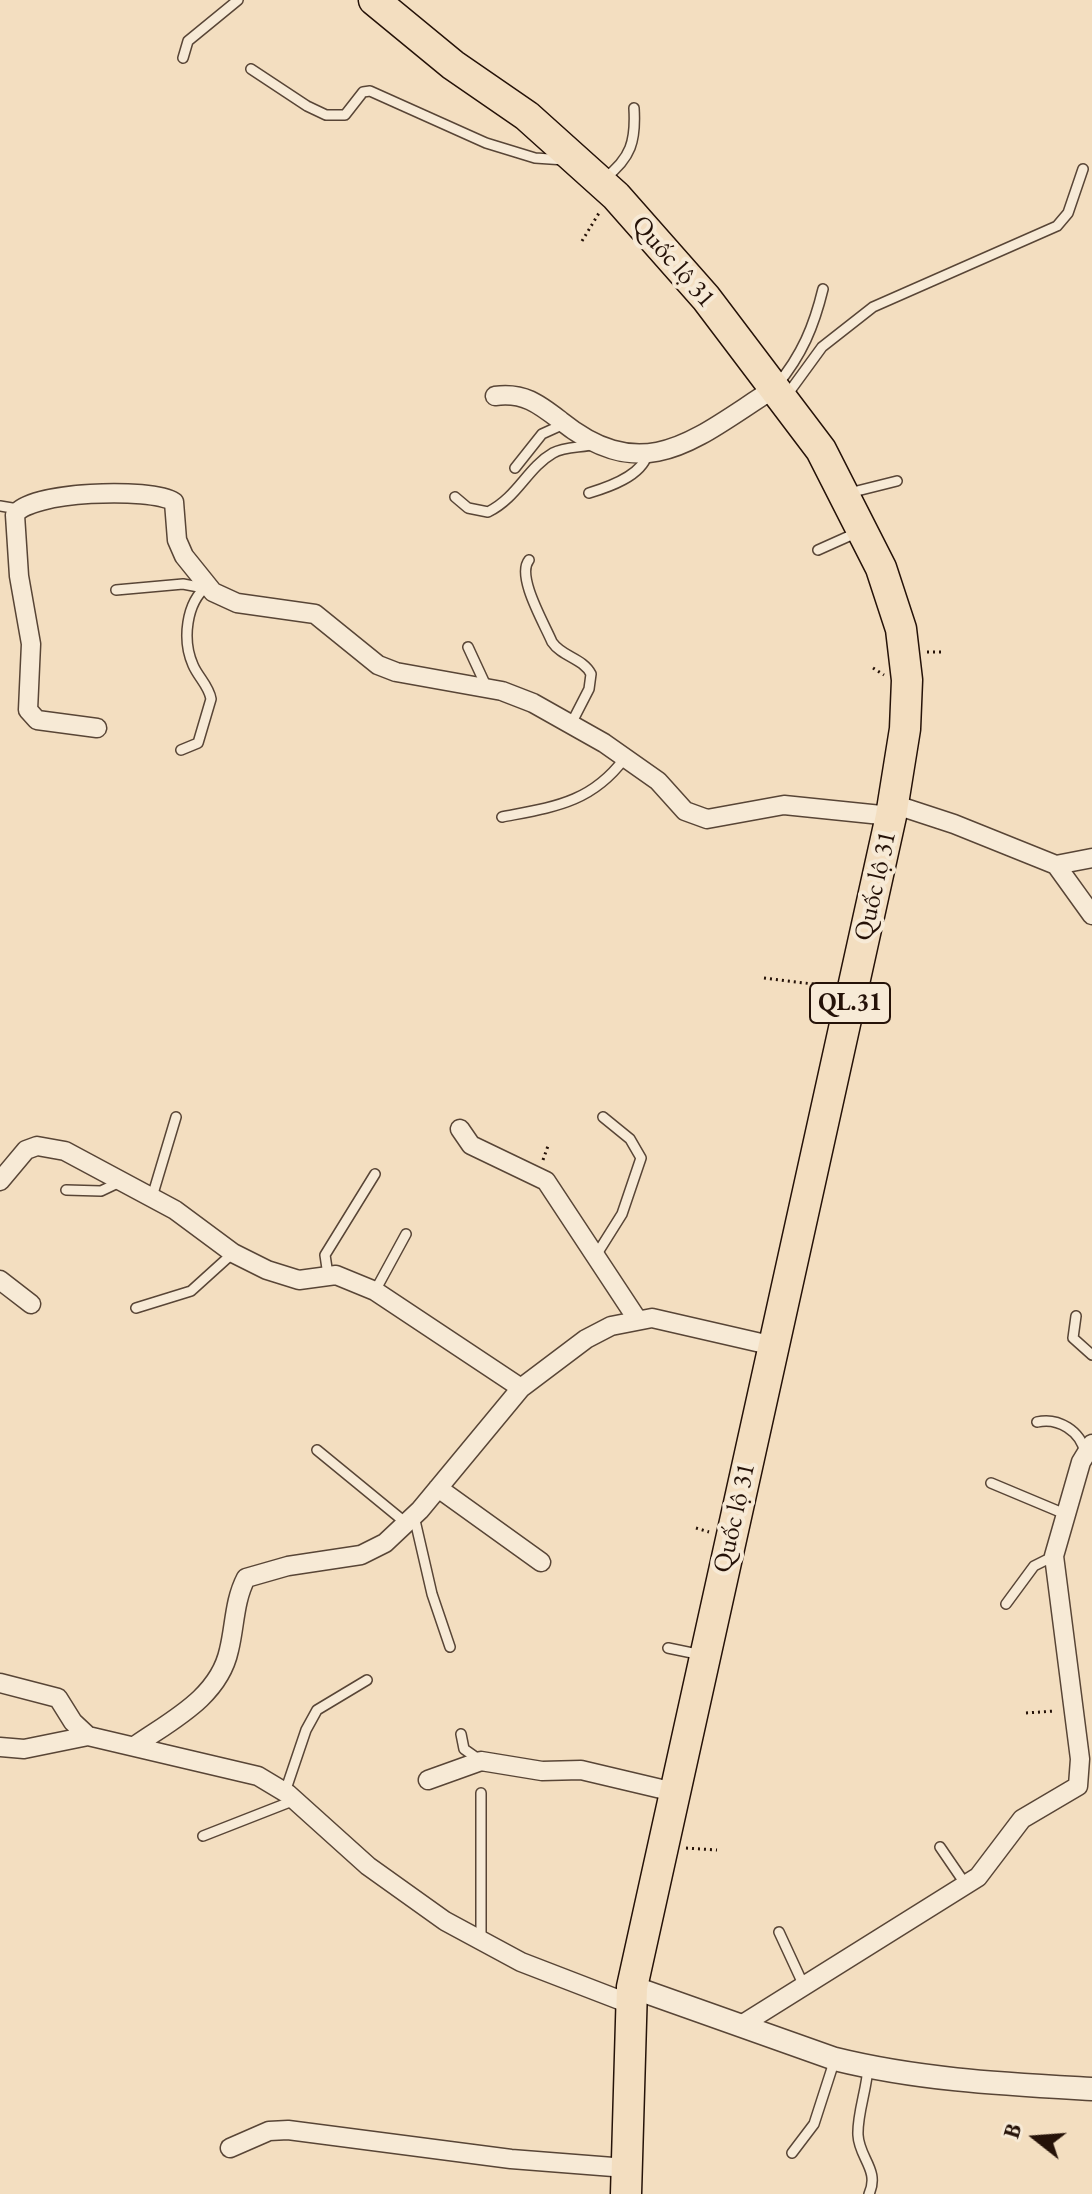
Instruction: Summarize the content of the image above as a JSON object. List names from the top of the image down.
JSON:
{
  "streets": {
    "highway": ["Quốc lộ 31", "QL.31"]
  },
  "north": "left"
}
